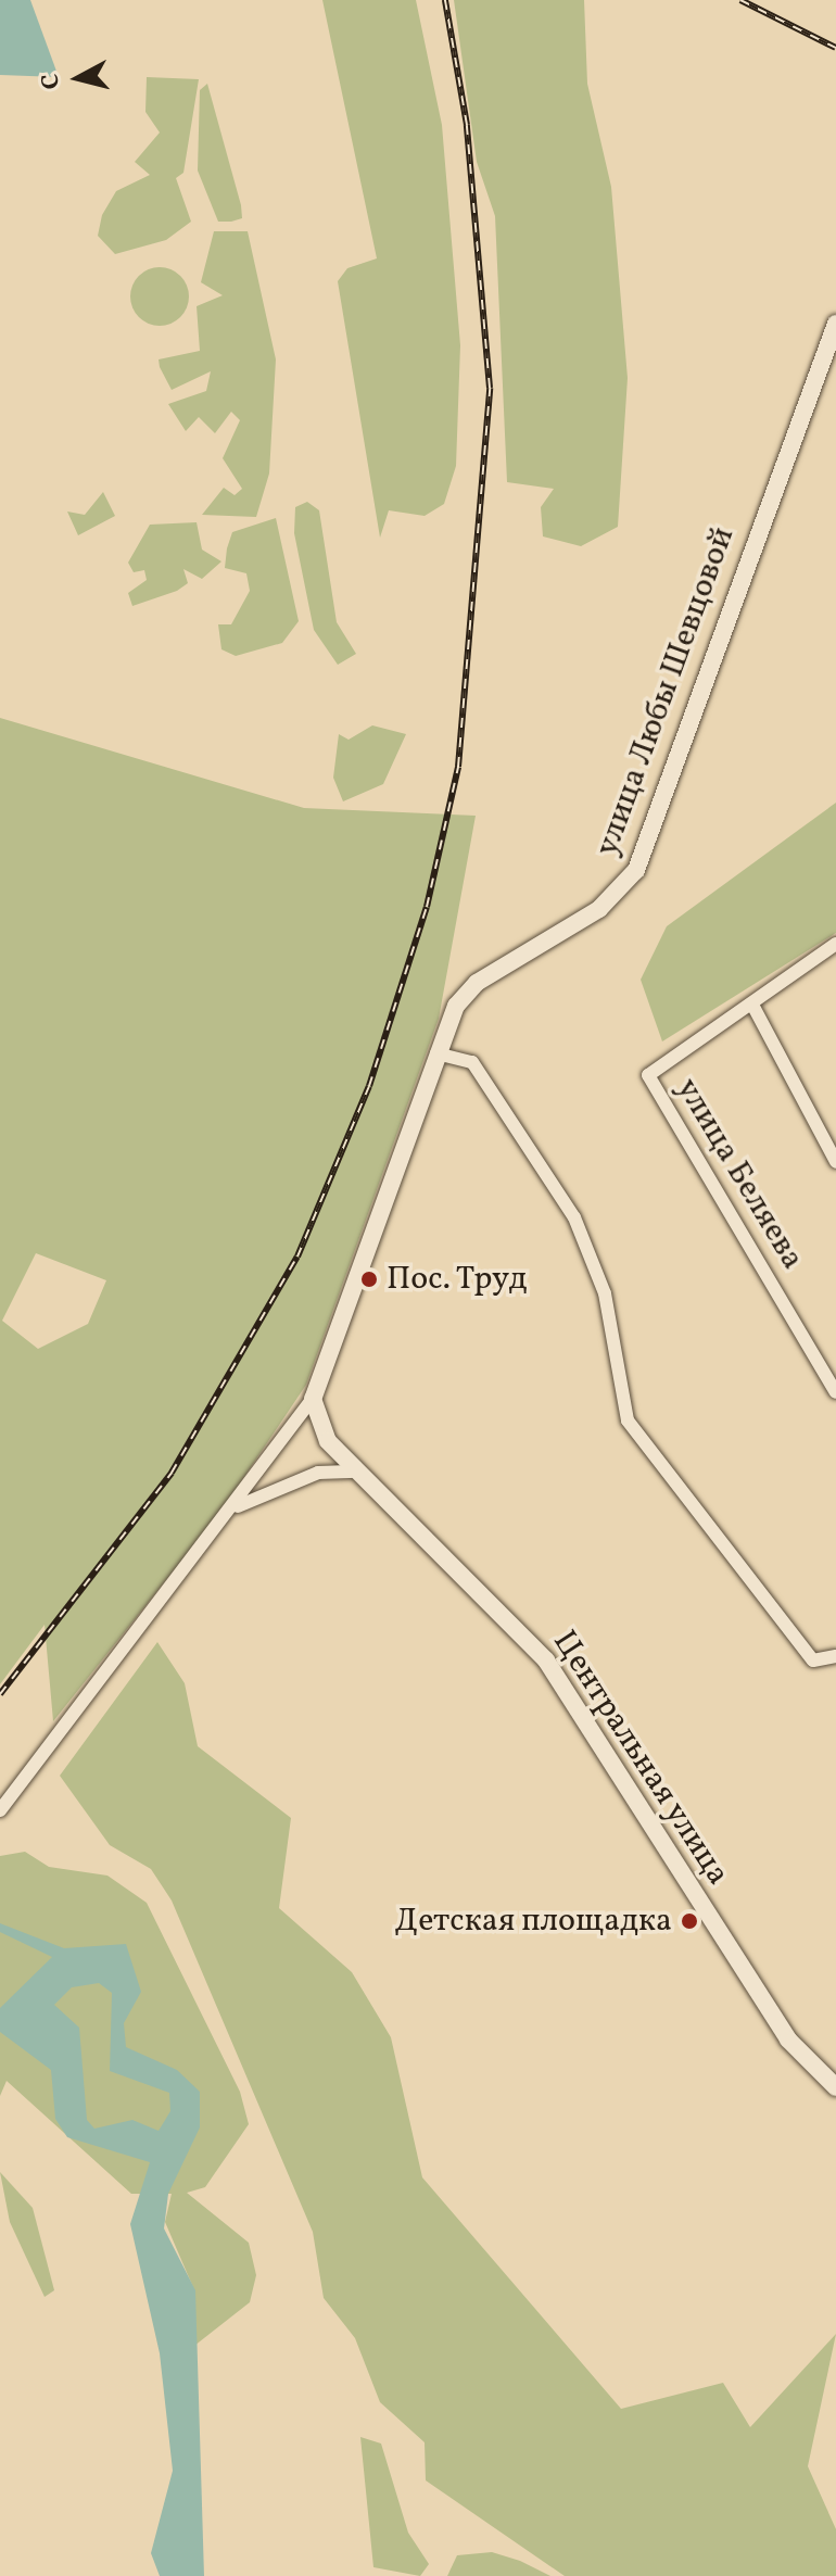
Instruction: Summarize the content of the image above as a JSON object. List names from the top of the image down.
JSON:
{
  "streets": {
    "street": ["улица Любы Шевцовой", "улица Беляева", "Центральная улица"]
  },
  "crossings": [
    ["улица Любы Шевцовой", "Центральная улица"]
  ],
  "places": ["Пос. Труд", "Детская площадка"],
  "north": "left"
}
